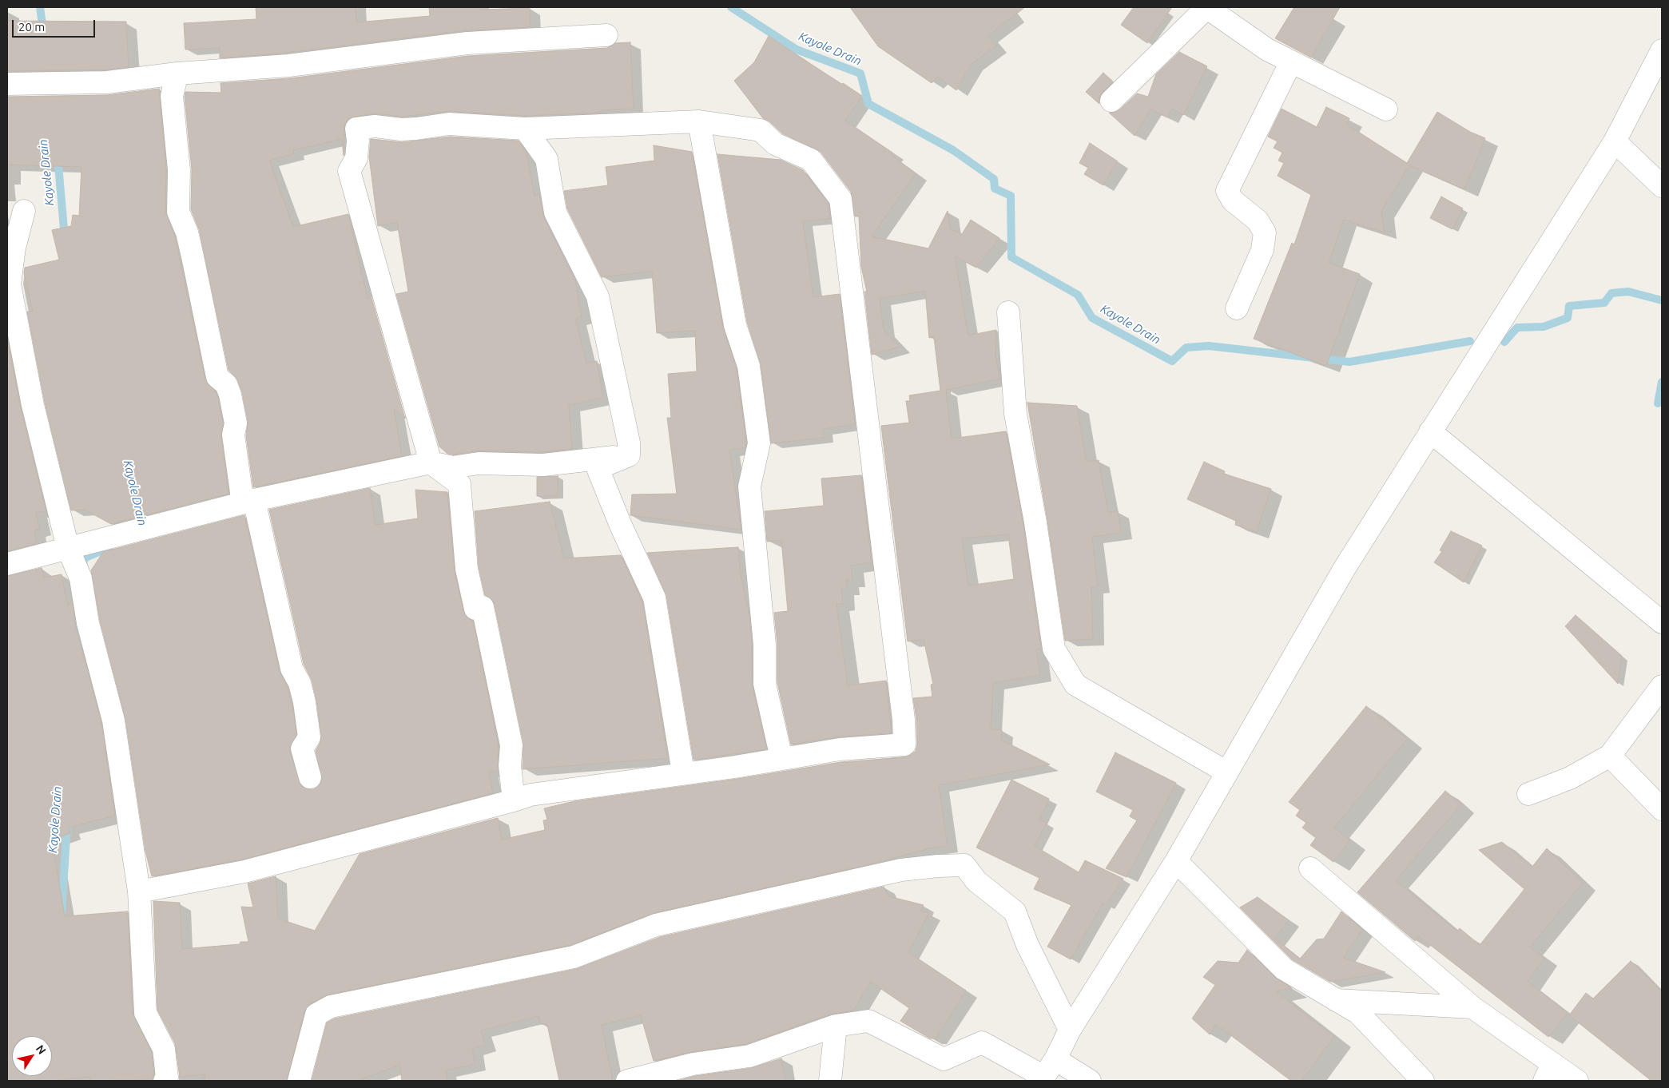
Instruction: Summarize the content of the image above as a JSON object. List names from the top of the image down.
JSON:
{
  "water": ["Kayole Drain"],
  "scale_bar": "20 m",
  "north": "top right"
}
